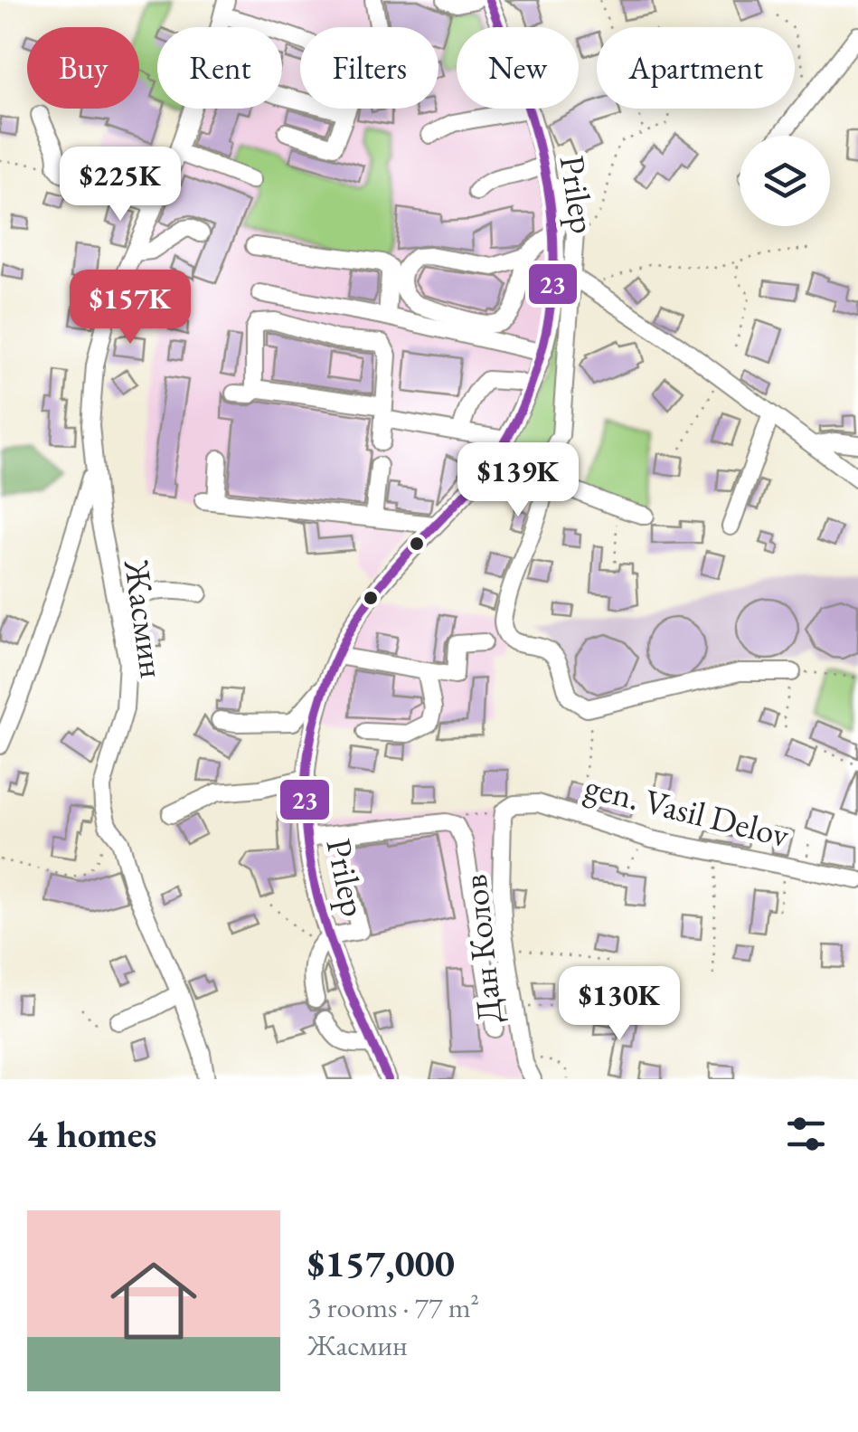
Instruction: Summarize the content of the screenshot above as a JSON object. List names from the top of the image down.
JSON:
{
  "streets": {
    "street": [
      "Prilep",
      "Жасмин",
      "gen. Vasil Delov",
      "Дан Колов"
    ]
  },
  "crossings": [
    ["gen. Vasil Delov", "Дан Колов"]
  ],
  "lines": ["transit line 23"],
  "page": {
    "chip": [
      "Buy",
      "Rent",
      "Filters",
      "New",
      "Apartment"
    ],
    "price": [
      "$225K",
      "$157K",
      "$139K",
      "$130K"
    ],
    "heading": "4 homes",
    "list": [
      {
        "name": "$157,000",
        "note": "3 rooms · 77 m² · Жасмин"
      }
    ]
  }
}
